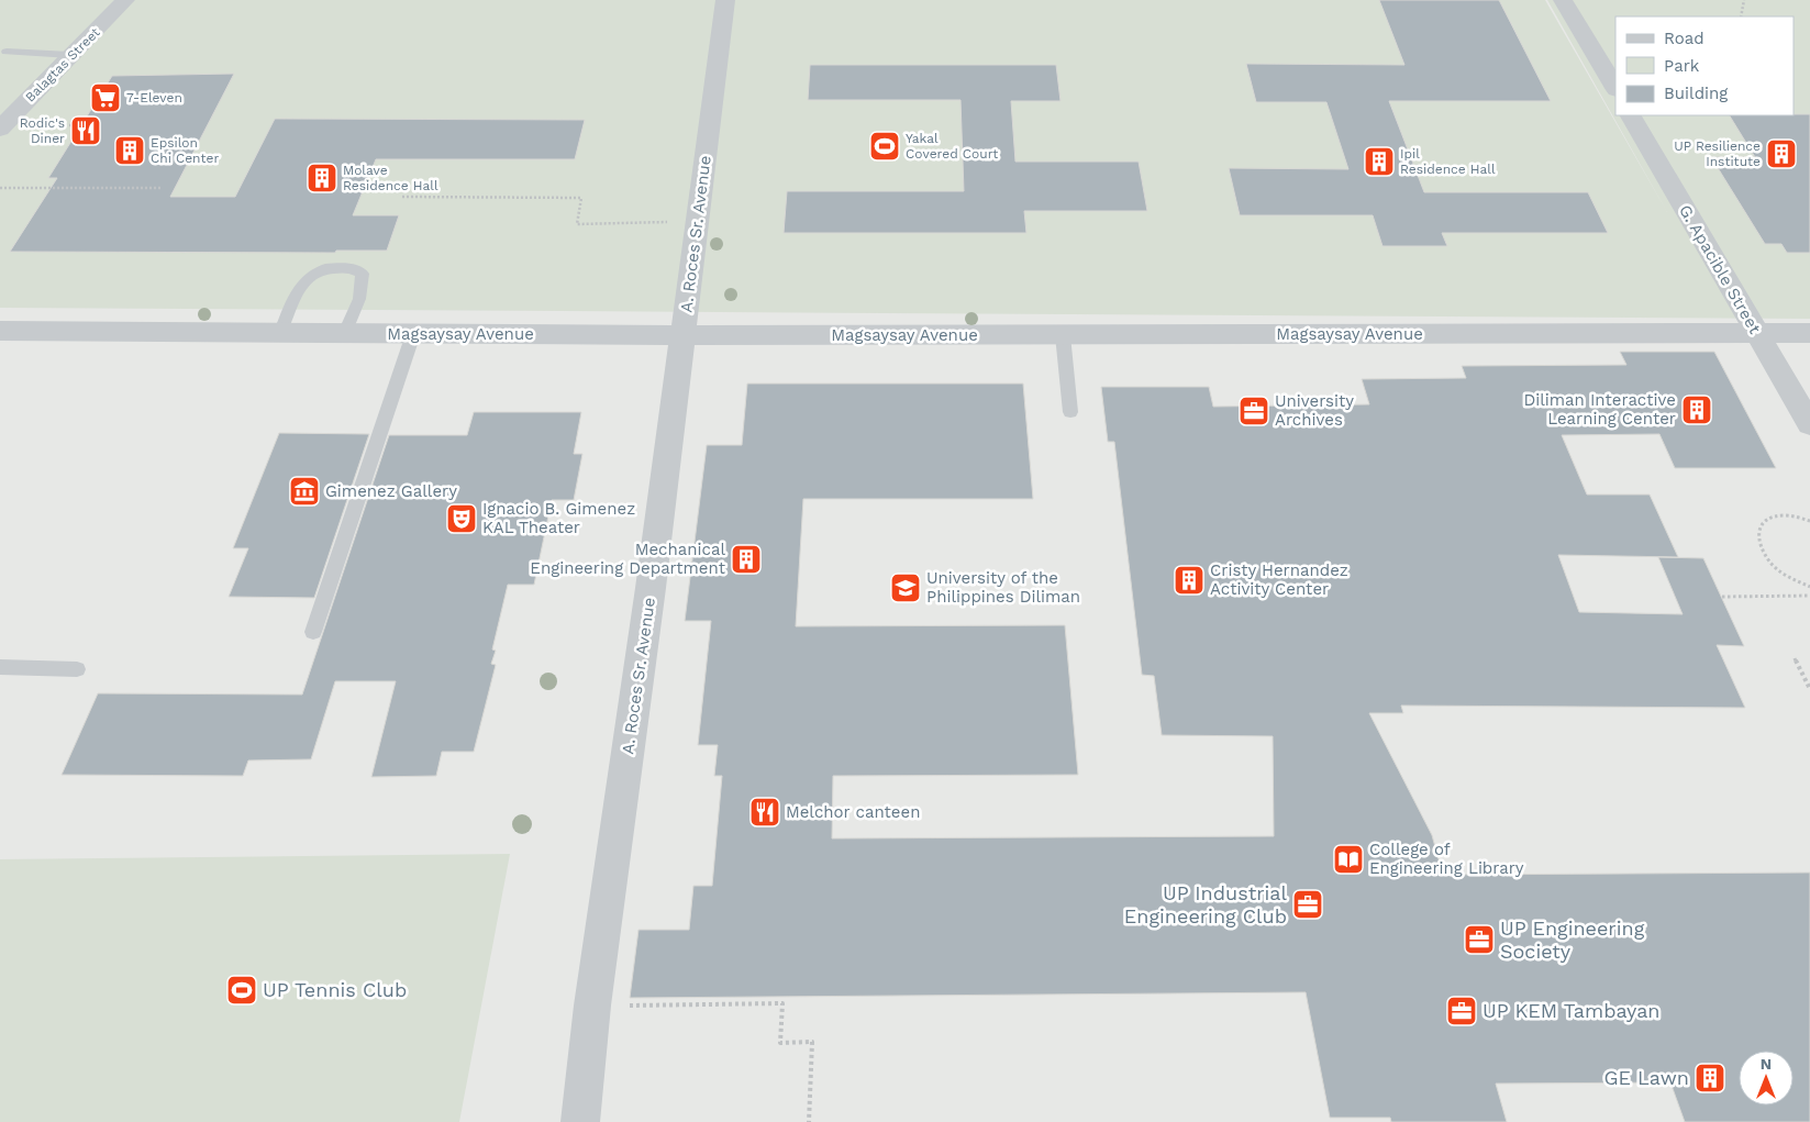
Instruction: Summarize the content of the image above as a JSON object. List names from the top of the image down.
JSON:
{
  "streets": {
    "street": [
      "Balagtas Street",
      "A. Roces Sr. Avenue",
      "G. Apacible Street",
      "Magsaysay Avenue"
    ]
  },
  "crossings": [
    ["A. Roces Sr. Avenue", "Magsaysay Avenue"],
    ["G. Apacible Street", "Magsaysay Avenue"]
  ],
  "places": {
    "supermarket": ["7-Eleven"],
    "restaurant": ["Rodic's Diner", "Melchor canteen"],
    "sports": ["Yakal Covered Court", "UP Tennis Club"],
    "building": [
      "Epsilon Chi Center",
      "UP Resilience Institute",
      "Ipil Residence Hall",
      "Molave Residence Hall",
      "Diliman Interactive Learning Center",
      "Mechanical Engineering Department",
      "Cristy Hernandez Activity Center",
      "GE Lawn"
    ],
    "office": [
      "University Archives",
      "UP Industrial Engineering Club",
      "UP Engineering Society",
      "UP KEM Tambayan"
    ],
    "museum": ["Gimenez Gallery"],
    "theatre": ["Ignacio B. Gimenez KAL Theater"],
    "school or university": ["University of the Philippines Diliman"],
    "library": ["College of Engineering Library"]
  },
  "legend": ["Road", "Park", "Building"],
  "north": "top"
}
